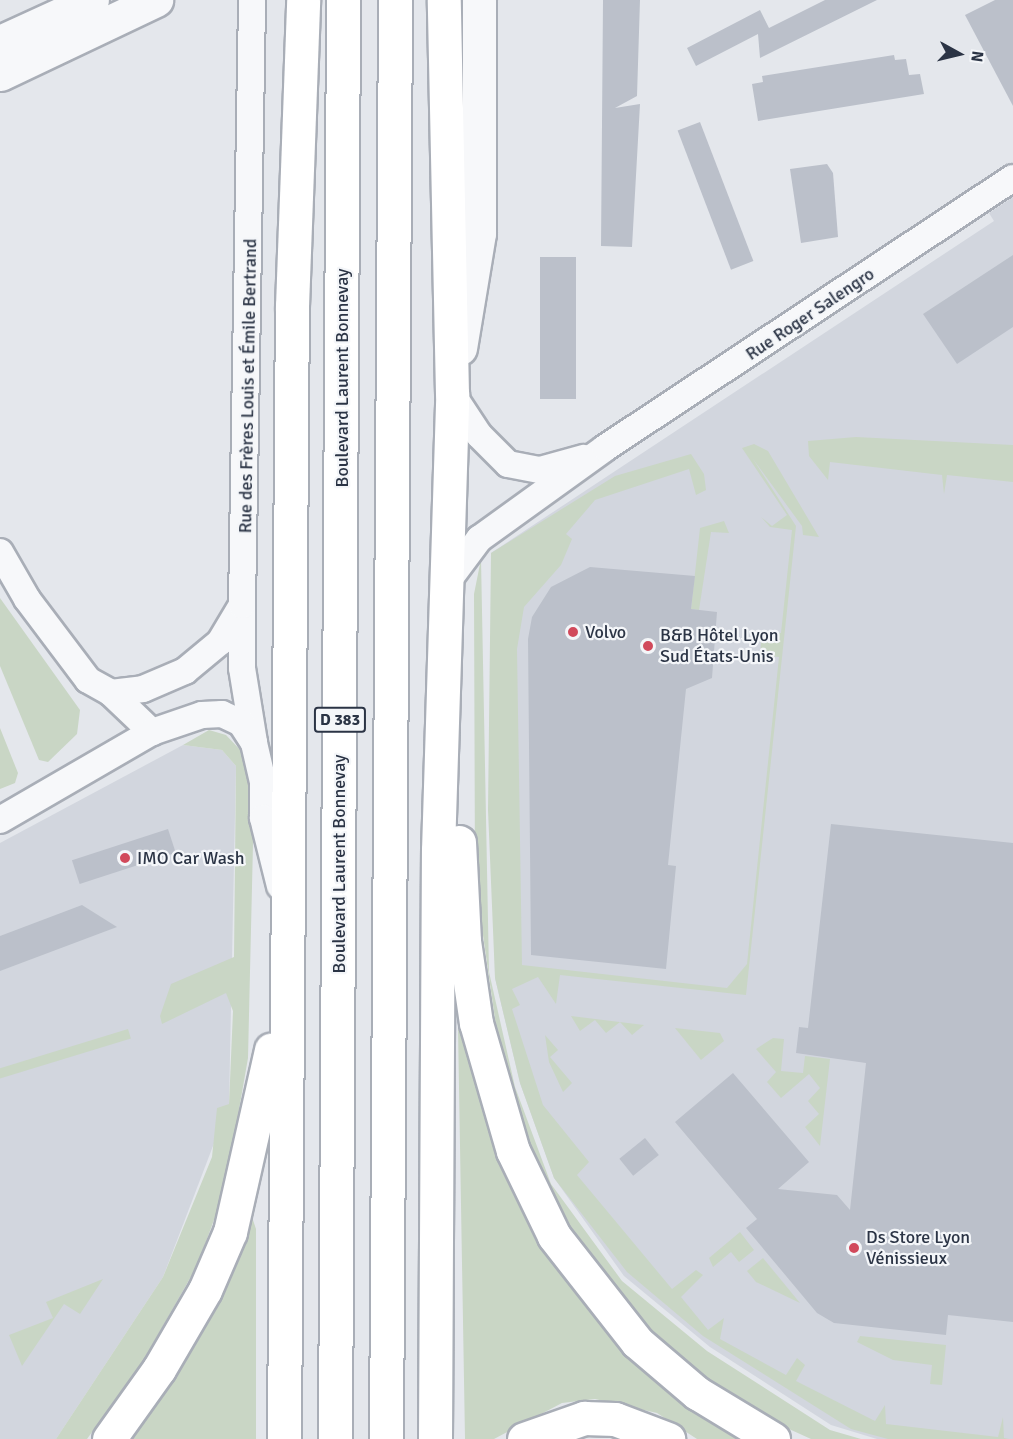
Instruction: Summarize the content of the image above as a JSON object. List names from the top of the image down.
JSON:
{
  "streets": {
    "highway": ["Boulevard Laurent Bonnevay", "D 383"],
    "street": ["Rue Roger Salengro", "Rue des Frères Louis et Émile Bertrand"]
  },
  "places": [
    "Volvo",
    "B&B Hôtel Lyon Sud États-Unis",
    "IMO Car Wash",
    "Ds Store Lyon Vénissieux"
  ],
  "north": "right"
}
